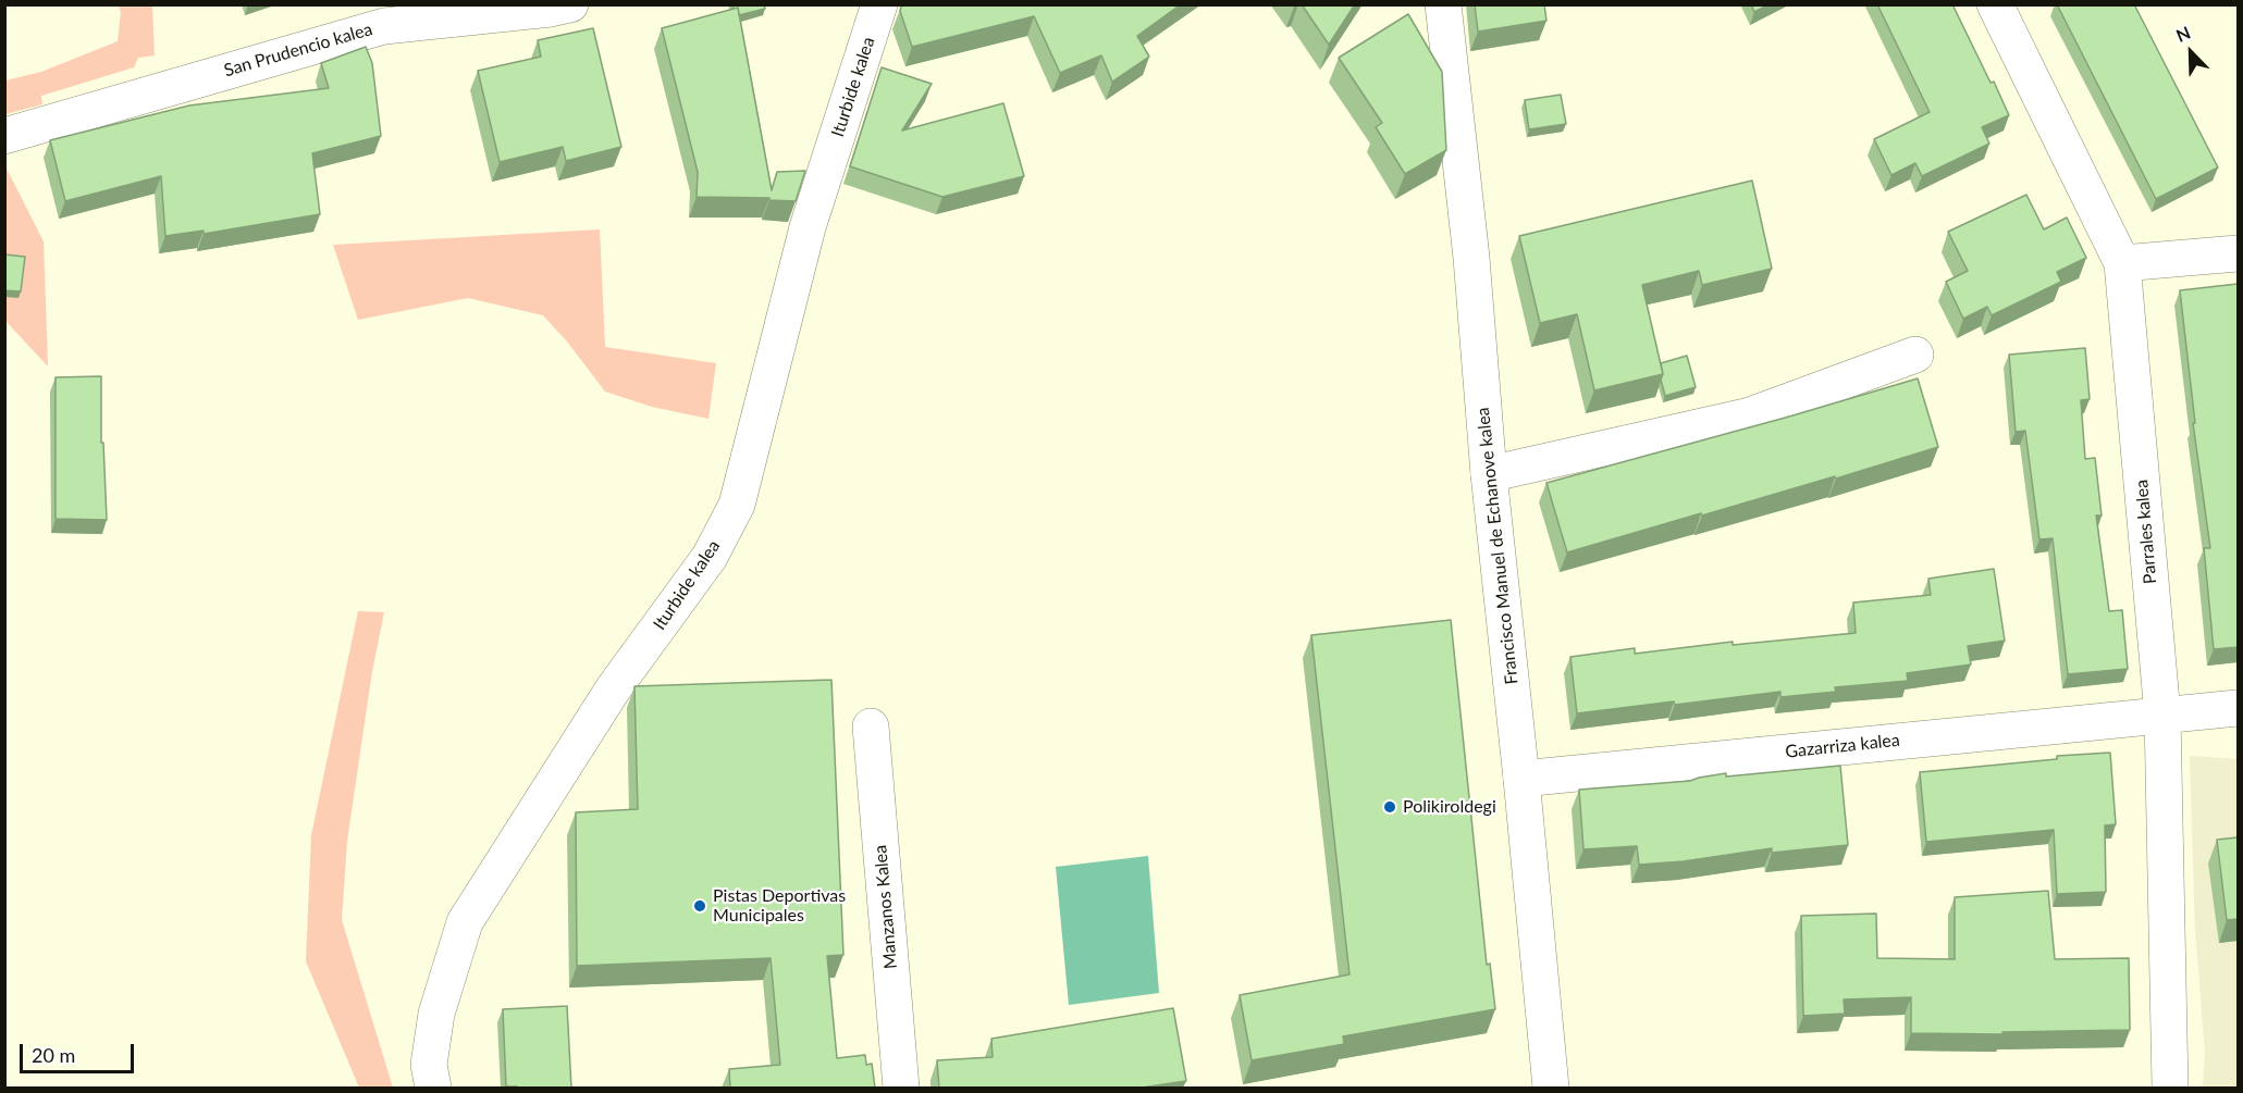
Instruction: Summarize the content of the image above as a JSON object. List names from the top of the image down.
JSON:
{
  "streets": {
    "street": [
      "San Prudencio kalea",
      "Iturbide kalea",
      "Parrales kalea",
      "Francisco Manuel de Echanove kalea",
      "Gazarriza kalea",
      "Manzanos Kalea"
    ]
  },
  "crossings": [
    ["Parrales kalea", "Gazarriza kalea"],
    ["Francisco Manuel de Echanove kalea", "Gazarriza kalea"]
  ],
  "places": ["Polikiroldegi", "Pistas Deportivas Municipales"],
  "scale_bar": "20 m",
  "north": "top left"
}
